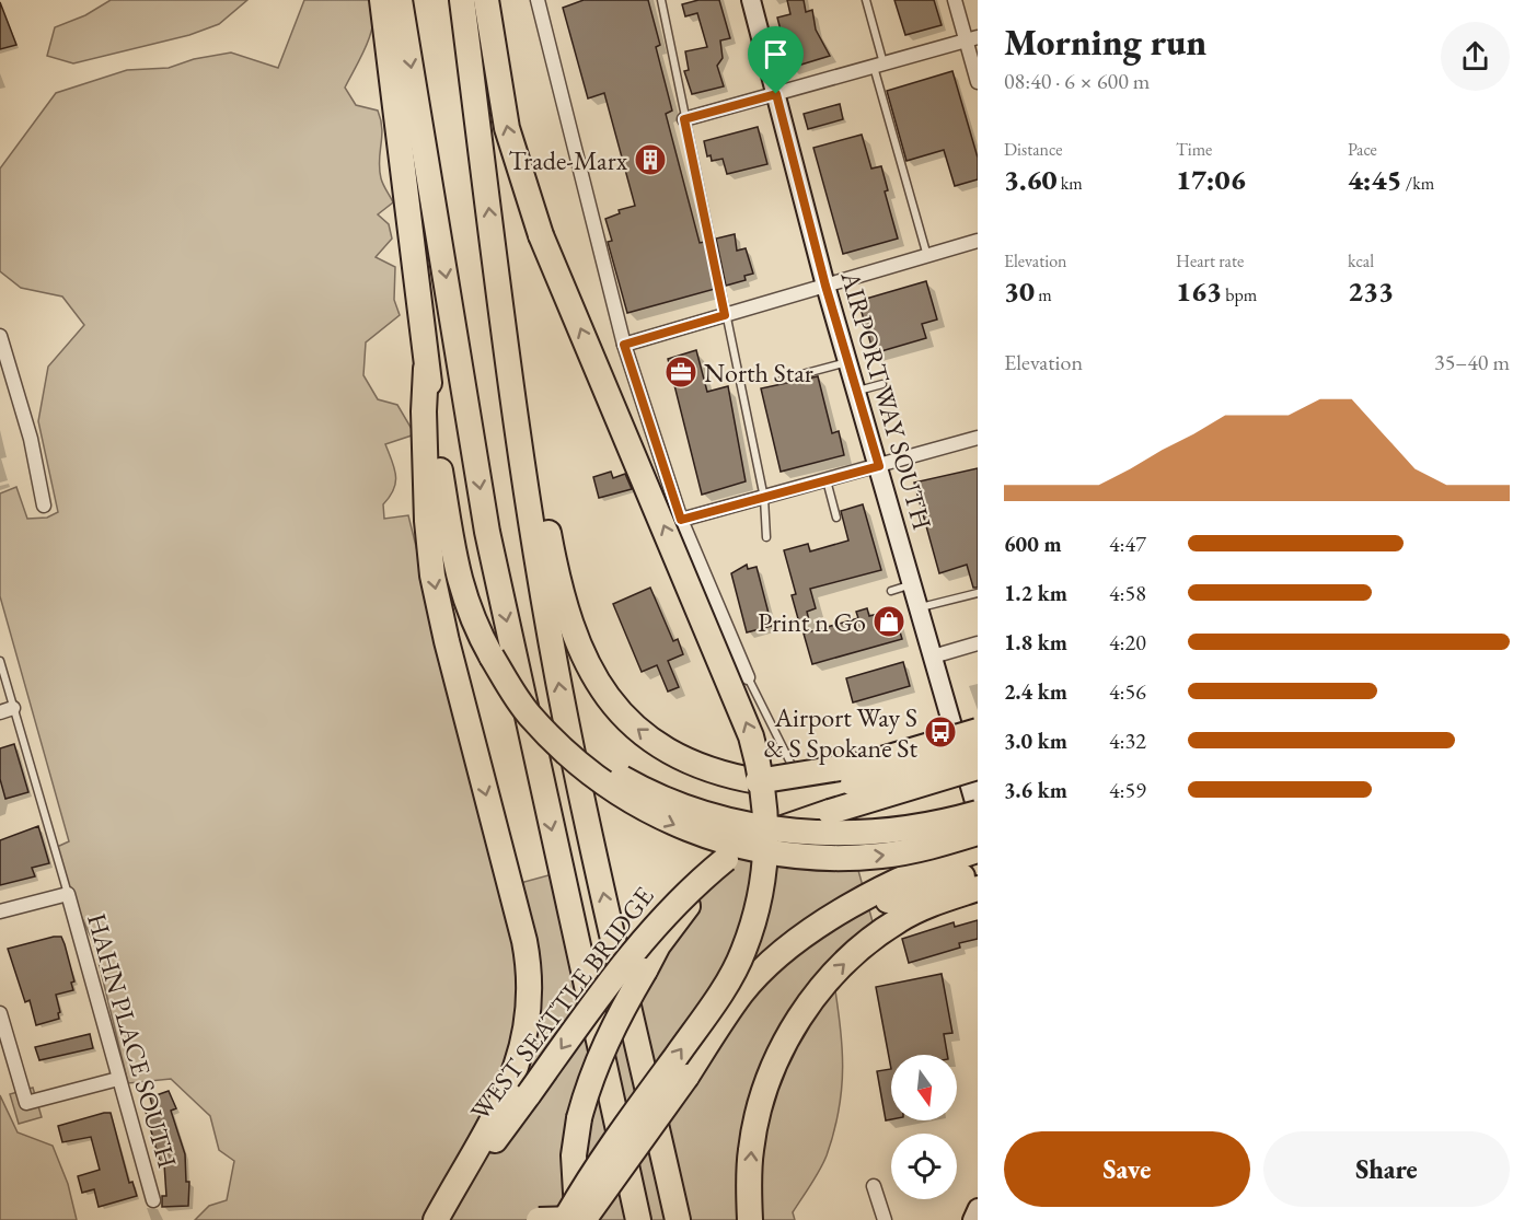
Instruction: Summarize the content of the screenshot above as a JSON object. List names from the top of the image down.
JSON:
{
  "streets": {
    "highway": ["WEST SEATTLE BRIDGE"],
    "main road": ["AIRPORT WAY SOUTH"],
    "street": ["HAHN PLACE SOUTH"]
  },
  "places": {
    "building": ["Trade-Marx"],
    "office": ["North Star"],
    "shop": ["Print n Go"],
    "bus stop": ["Airport Way S & S Spokane St"]
  },
  "north": "bottom",
  "page": {
    "heading": ["Morning run", "08:40 · 6 × 600 m"],
    "stats": [
      ["Distance", "3.60 km"],
      ["Time", "17:06"],
      ["Pace", "4:45 /km"],
      ["Elevation", "30 m"],
      ["Heart rate", "163 bpm"],
      ["kcal", "233"]
    ],
    "chart": ["Elevation", "35–40 m"],
    "list": [
      {
        "name": "600 m",
        "note": "4:47"
      },
      {
        "name": "1.2 km",
        "note": "4:58"
      },
      {
        "name": "1.8 km",
        "note": "4:20"
      },
      {
        "name": "2.4 km",
        "note": "4:56"
      },
      {
        "name": "3.0 km",
        "note": "4:32"
      },
      {
        "name": "3.6 km",
        "note": "4:59"
      }
    ],
    "buttons": ["Save", "Share"]
  }
}
